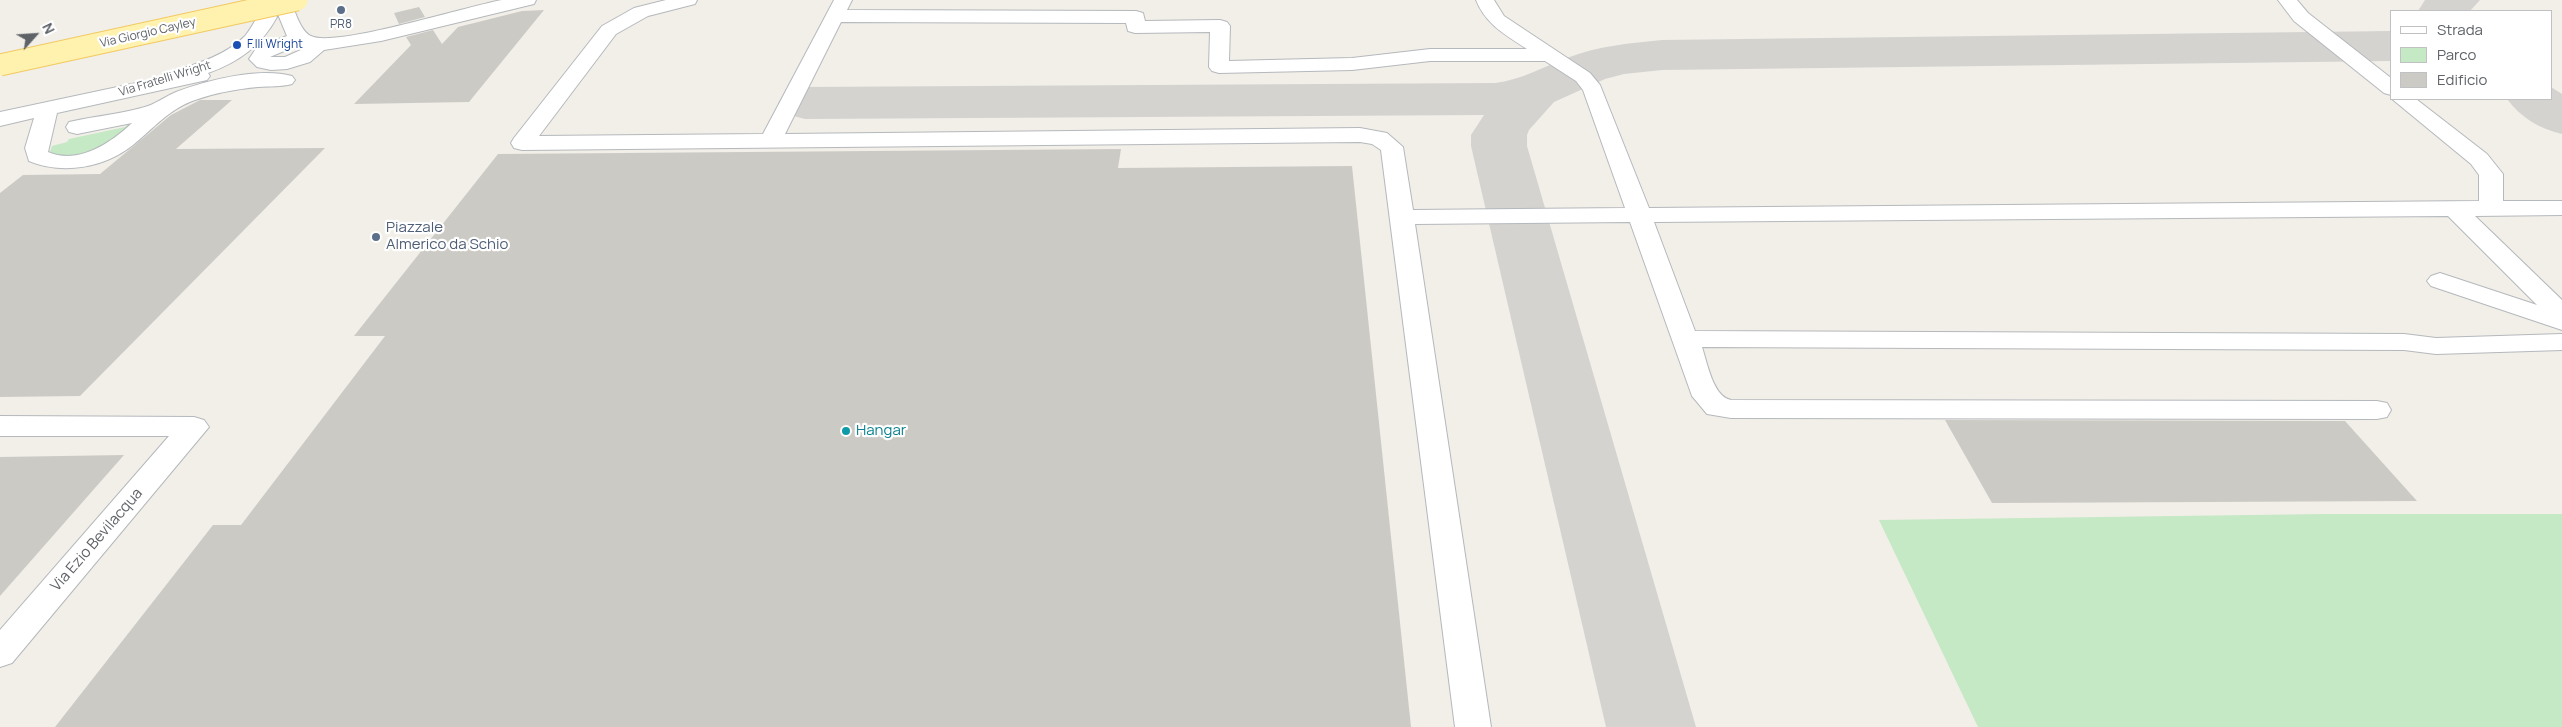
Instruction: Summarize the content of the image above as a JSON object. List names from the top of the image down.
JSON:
{
  "streets": {
    "main road": ["Via Giorgio Cayley"],
    "street": ["Via Fratelli Wright", "Via Ezio Bevilacqua"]
  },
  "places": [
    "PR8",
    "F.lli Wright",
    "Piazzale Almerico da Schio",
    "Hangar"
  ],
  "legend": ["Strada", "Parco", "Edificio"],
  "north": "top right"
}
